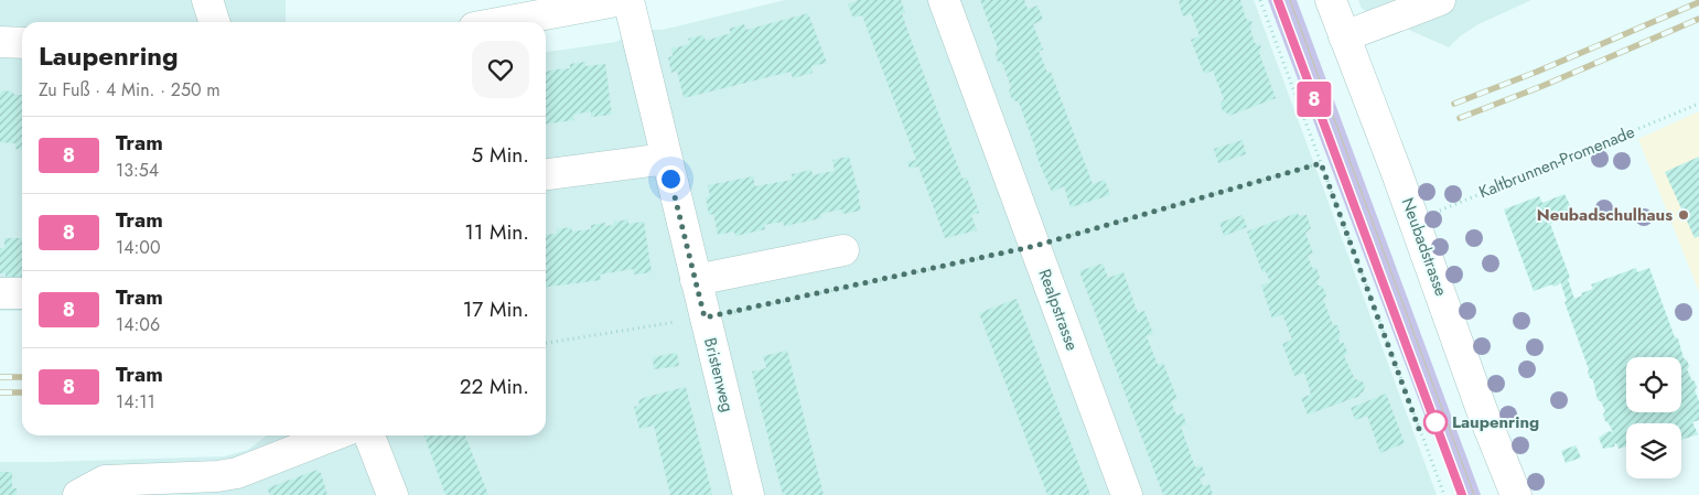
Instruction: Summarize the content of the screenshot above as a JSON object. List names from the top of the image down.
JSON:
{
  "streets": {
    "street": ["Neubadstrasse", "Realpstrasse", "Bristenweg"],
    "path": ["Kaltbrunnen-Promenade"]
  },
  "crossings": [
    ["Kaltbrunnen-Promenade", "Neubadstrasse"]
  ],
  "places": ["Neubadschulhaus", "Laupenring"],
  "lines": ["tram line 8"],
  "page": {
    "on_map": "8",
    "heading": ["Laupenring", "Zu Fuß · 4 Min. · 250 m"],
    "list": [
      {
        "mark": "8",
        "name": "Tram",
        "note": "13:54",
        "value": "5 Min."
      },
      {
        "mark": "8",
        "name": "Tram",
        "note": "14:00",
        "value": "11 Min."
      },
      {
        "mark": "8",
        "name": "Tram",
        "note": "14:06",
        "value": "17 Min."
      },
      {
        "mark": "8",
        "name": "Tram",
        "note": "14:11",
        "value": "22 Min."
      }
    ]
  }
}
